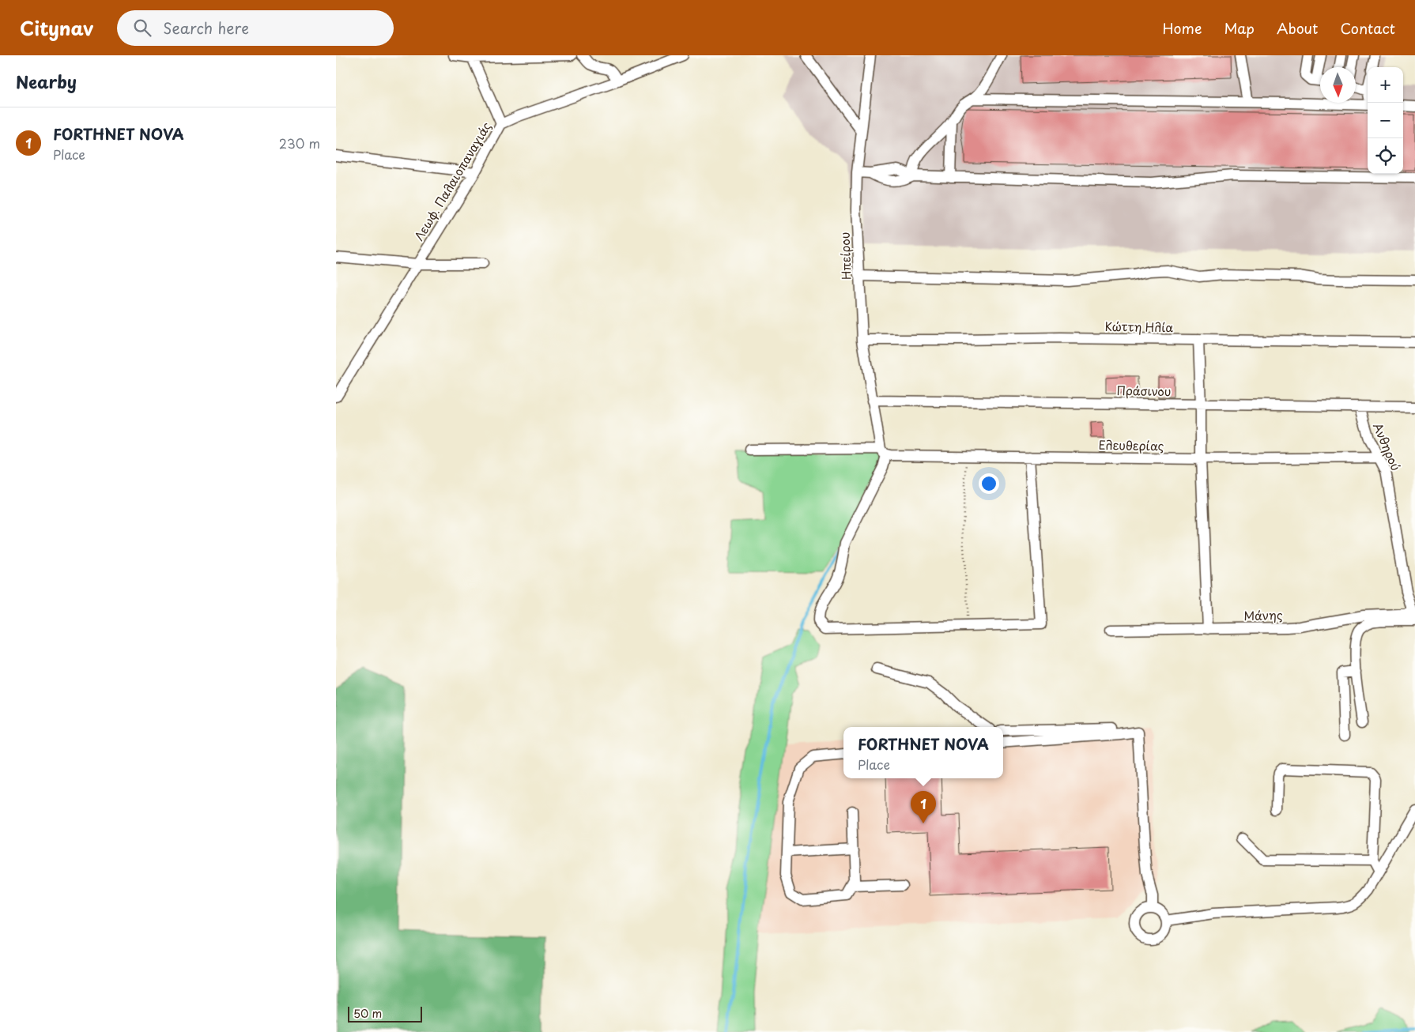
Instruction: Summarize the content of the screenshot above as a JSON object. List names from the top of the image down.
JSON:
{
  "streets": {
    "street": [
      "Λεωφ. Παλαιοπαναγιάς",
      "Ηπείρου",
      "Κώττη Ηλία",
      "Πράσινου",
      "Ελευθερίας",
      "Ανθηρού",
      "Μάνης"
    ]
  },
  "crossings": [
    ["Ηπείρου", "Κώττη Ηλία"],
    ["Ηπείρου", "Πράσινου"],
    ["Ηπείρου", "Ελευθερίας"],
    ["Πράσινου", "Ανθηρού"],
    ["Ελευθερίας", "Ανθηρού"],
    ["Ανθηρού", "Μάνης"]
  ],
  "scale_bar": "50 m",
  "north": "bottom",
  "page": {
    "header": "Citynav",
    "search": "Search here",
    "nav": [
      "Home",
      "Map",
      "About",
      "Contact"
    ],
    "heading": "Nearby",
    "map_buttons": ["+", "−"],
    "list": [
      {
        "mark": "1",
        "name": "FORTHNET NOVA",
        "note": "Place",
        "value": "230 m"
      }
    ],
    "popup": ["FORTHNET NOVA", "Place"],
    "pins": "1",
    "scale": "50 m"
  }
}
